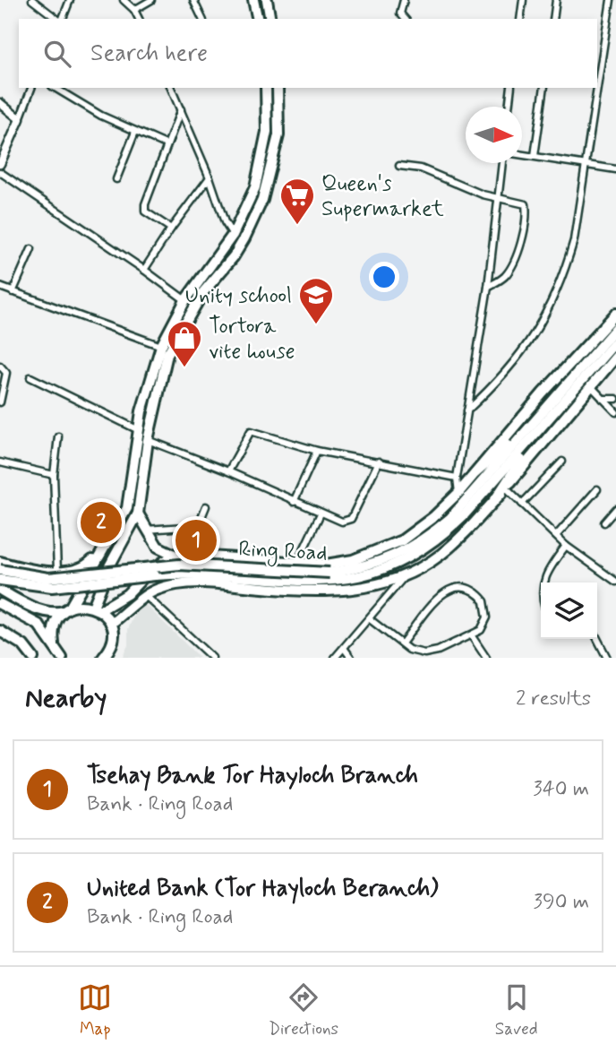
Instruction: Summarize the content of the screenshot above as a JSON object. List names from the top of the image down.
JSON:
{
  "streets": {
    "main road": ["Ring Road"]
  },
  "places": {
    "supermarket": ["Queen's Supermarket"],
    "school or university": ["Unity school"],
    "shop": ["Tortora vite house"]
  },
  "north": "right",
  "page": {
    "search": "Search here",
    "pins": ["2", "1"],
    "heading": ["Nearby", "2 results"],
    "list": [
      {
        "mark": "1",
        "name": "Tsehay Bank Tor Hayloch Branch",
        "note": "Bank · Ring Road",
        "value": "340 m"
      },
      {
        "mark": "2",
        "name": "United Bank (Tor Hayloch Beranch)",
        "note": "Bank · Ring Road",
        "value": "390 m"
      }
    ],
    "nav": ["Map", "Directions", "Saved"]
  }
}
